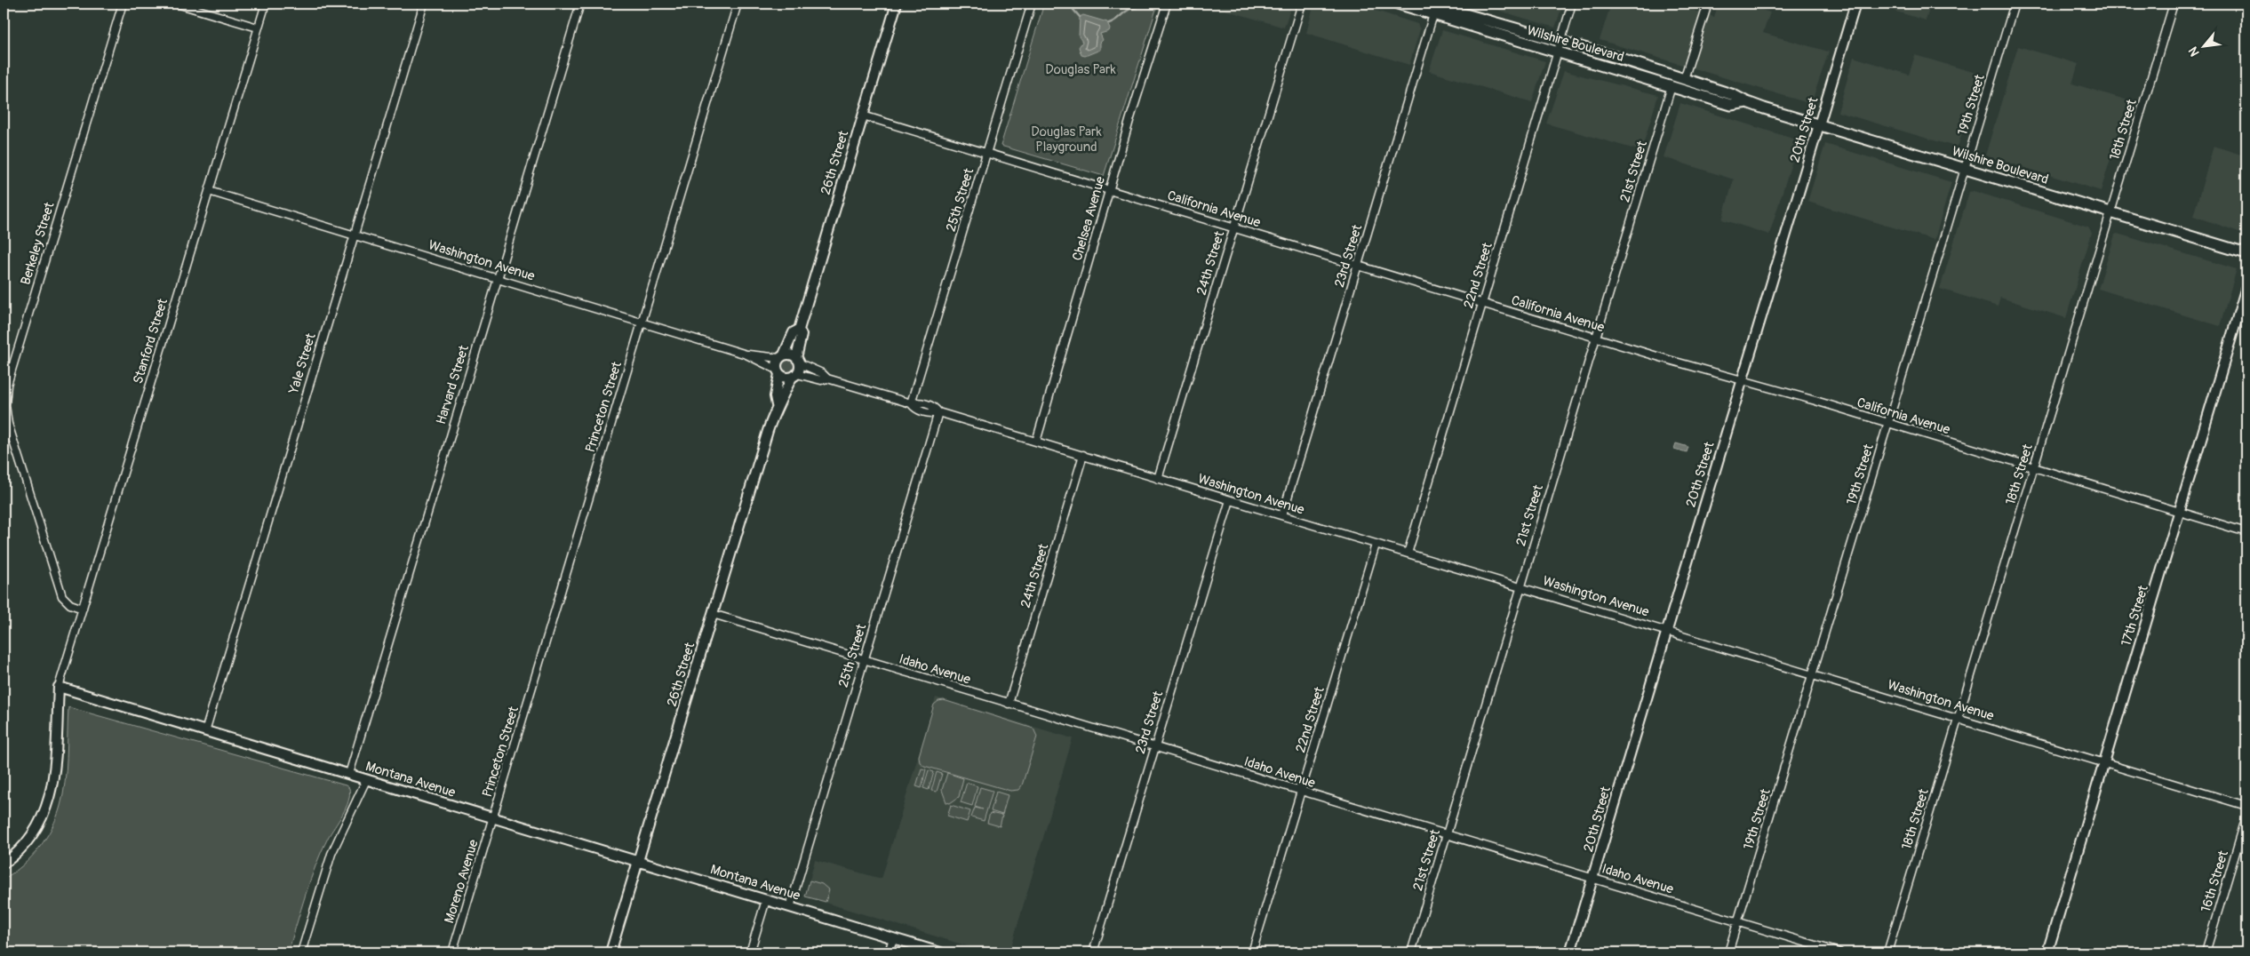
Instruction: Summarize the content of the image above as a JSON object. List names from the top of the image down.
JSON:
{
  "streets": {
    "main road": ["Wilshire Boulevard"],
    "street": [
      "19th Street",
      "20th Street",
      "18th Street",
      "26th Street",
      "21st Street",
      "25th Street",
      "California Avenue",
      "Chelsea Avenue",
      "Berkeley Street",
      "23rd Street",
      "Washington Avenue",
      "24th Street",
      "22nd Street",
      "Stanford Street",
      "Yale Street",
      "Harvard Street",
      "Princeton Street",
      "17th Street",
      "Idaho Avenue",
      "Montana Avenue",
      "Moreno Avenue",
      "16th Street"
    ]
  },
  "crossings": [
    ["Wilshire Boulevard", "19th Street"],
    ["Wilshire Boulevard", "20th Street"],
    ["Wilshire Boulevard", "18th Street"],
    ["Wilshire Boulevard", "21st Street"],
    ["Wilshire Boulevard", "23rd Street"],
    ["Wilshire Boulevard", "22nd Street"],
    ["19th Street", "California Avenue"],
    ["19th Street", "Washington Avenue"],
    ["19th Street", "Idaho Avenue"],
    ["20th Street", "California Avenue"],
    ["20th Street", "Washington Avenue"],
    ["20th Street", "Idaho Avenue"],
    ["18th Street", "California Avenue"],
    ["18th Street", "Washington Avenue"],
    ["26th Street", "California Avenue"],
    ["26th Street", "Washington Avenue"],
    ["26th Street", "Idaho Avenue"],
    ["26th Street", "Montana Avenue"],
    ["21st Street", "California Avenue"],
    ["21st Street", "Washington Avenue"],
    ["21st Street", "Idaho Avenue"],
    ["25th Street", "California Avenue"],
    ["25th Street", "Washington Avenue"],
    ["25th Street", "Idaho Avenue"],
    ["25th Street", "Montana Avenue"],
    ["California Avenue", "Chelsea Avenue"],
    ["California Avenue", "23rd Street"],
    ["California Avenue", "24th Street"],
    ["California Avenue", "22nd Street"],
    ["California Avenue", "17th Street"],
    ["Chelsea Avenue", "Washington Avenue"],
    ["Berkeley Street", "Stanford Street"],
    ["23rd Street", "Washington Avenue"],
    ["23rd Street", "Idaho Avenue"],
    ["Washington Avenue", "24th Street"],
    ["Washington Avenue", "22nd Street"],
    ["Washington Avenue", "Stanford Street"],
    ["Washington Avenue", "Yale Street"],
    ["Washington Avenue", "Harvard Street"],
    ["Washington Avenue", "Princeton Street"],
    ["Washington Avenue", "17th Street"],
    ["24th Street", "Idaho Avenue"],
    ["22nd Street", "Idaho Avenue"],
    ["Stanford Street", "Montana Avenue"],
    ["Yale Street", "Montana Avenue"],
    ["Harvard Street", "Montana Avenue"],
    ["Princeton Street", "Montana Avenue"],
    ["Princeton Street", "Moreno Avenue"],
    ["Montana Avenue", "Moreno Avenue"]
  ],
  "parks": ["Douglas Park", "Douglas Park Playground"],
  "north": "bottom left"
}
